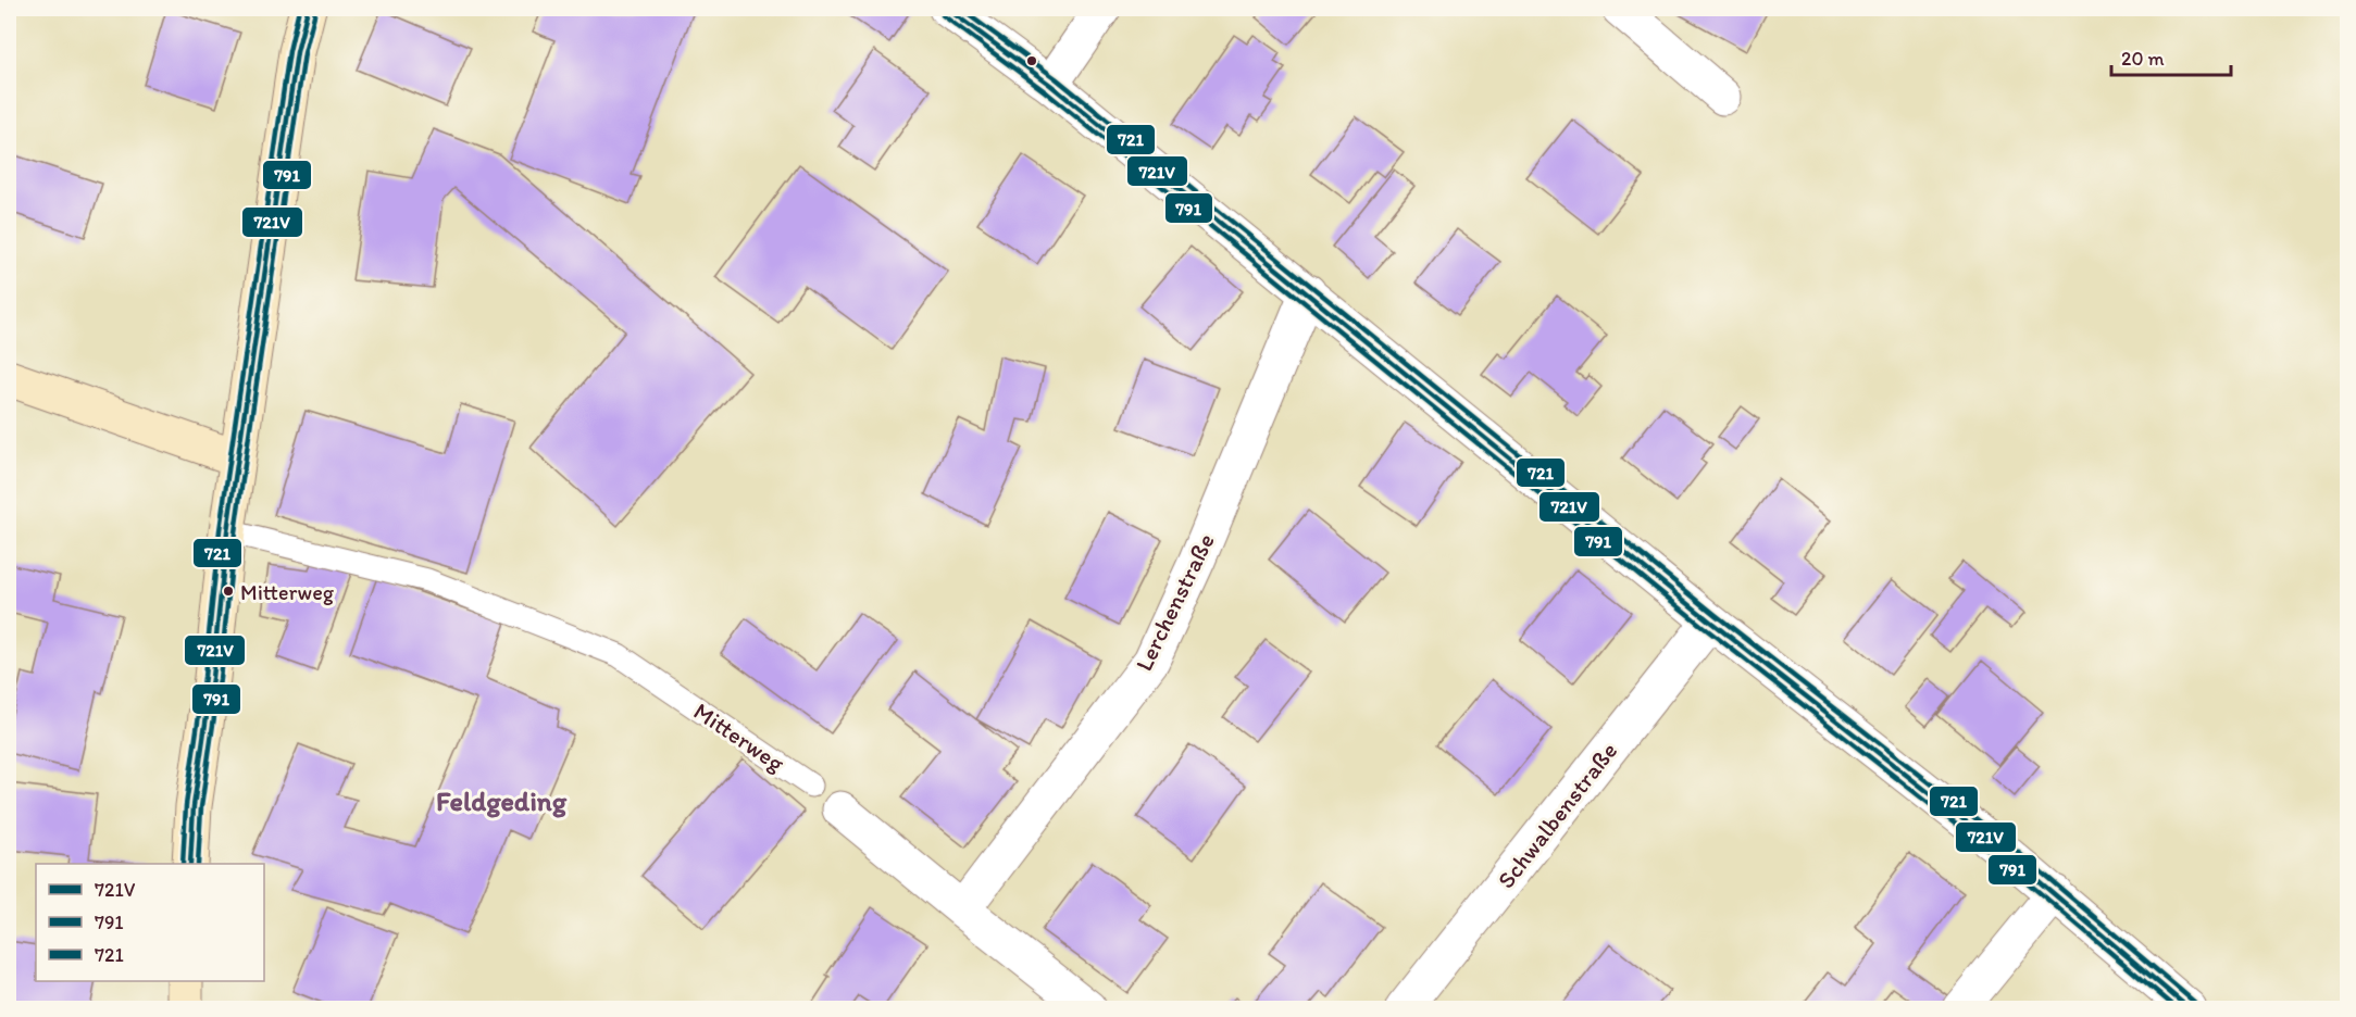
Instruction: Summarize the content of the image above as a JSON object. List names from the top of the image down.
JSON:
{
  "streets": {
    "street": ["Lerchenstraße", "Schwalbenstraße"],
    "lane": ["Mitterweg"]
  },
  "districts": ["Feldgeding"],
  "places": ["Mitterweg"],
  "lines": ["transit line 721V", "transit line 721", "transit line 791"],
  "legend": ["721V", "791", "721"],
  "scale_bar": "20 m"
}
